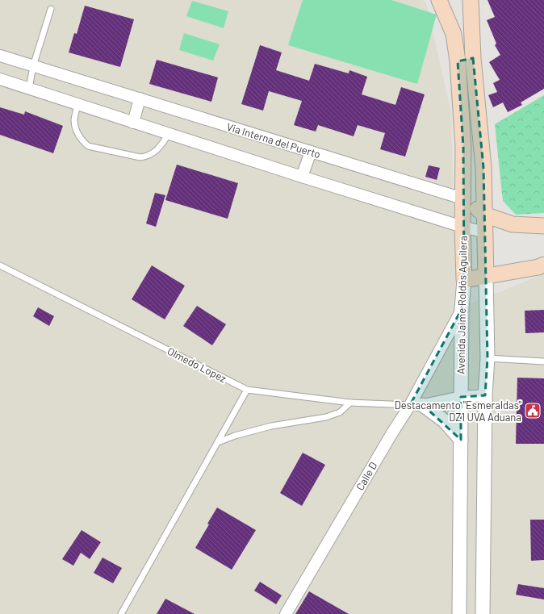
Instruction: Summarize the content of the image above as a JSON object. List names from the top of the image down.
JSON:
{
  "streets": {
    "main road": ["Via Interna del Puerto", "Avenida Jaime Roldós Aguilera"],
    "street": ["Calle D"],
    "lane": ["Olmedo Lopez"]
  },
  "crossings": [
    ["Via Interna del Puerto", "Avenida Jaime Roldós Aguilera"],
    ["Avenida Jaime Roldós Aguilera", "Calle D"],
    ["Olmedo Lopez", "Calle D"]
  ],
  "places": {
    "public building": ["Destacamento \"Esmeraldas\" DZ1 UVA Aduana"]
  }
}
